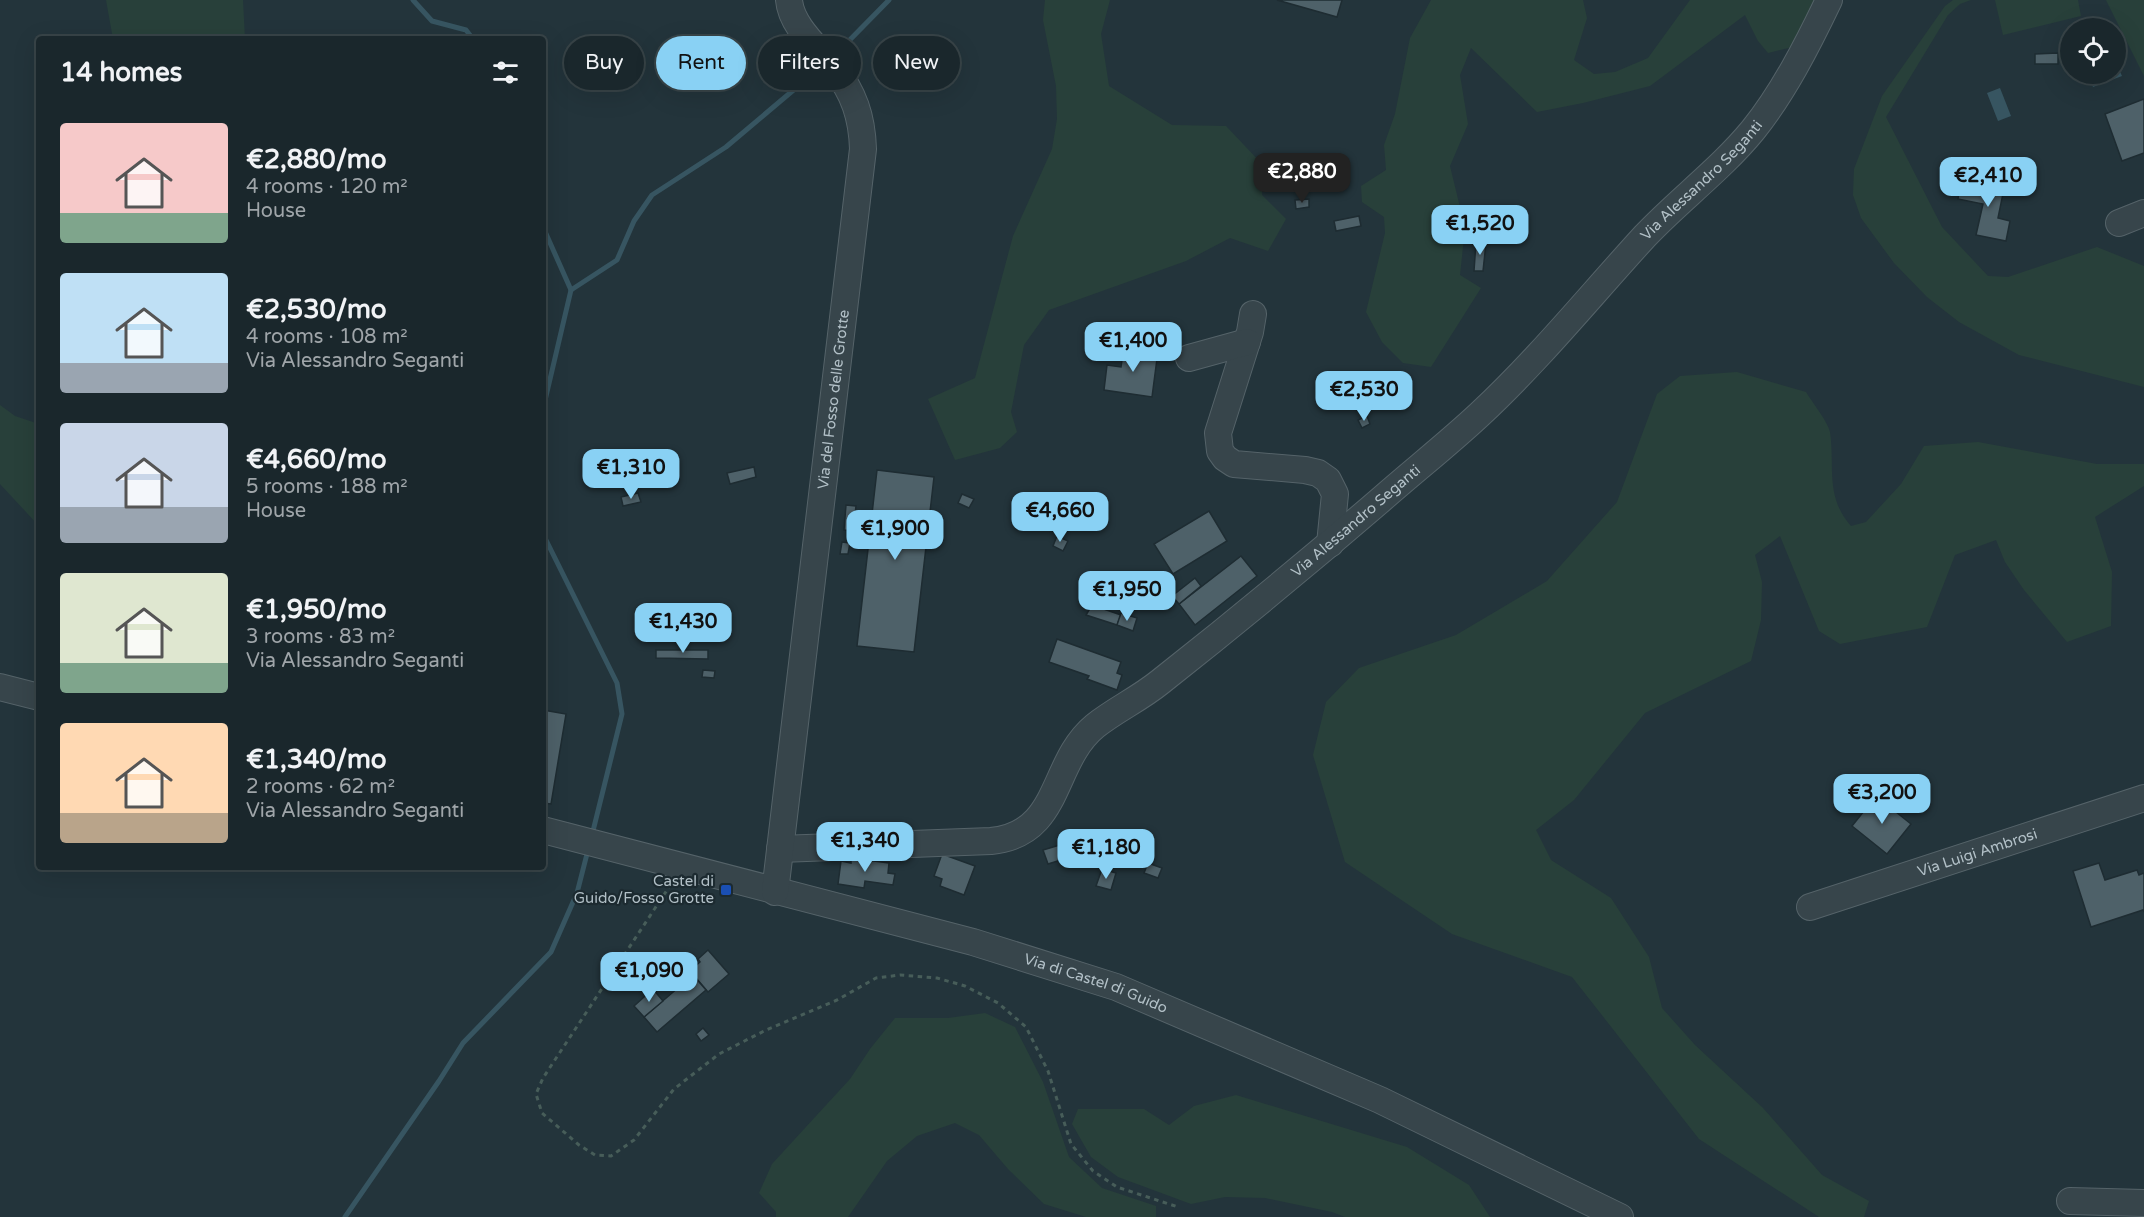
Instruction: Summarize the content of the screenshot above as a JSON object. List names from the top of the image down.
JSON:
{
  "streets": {
    "street": [
      "Via Alessandro Seganti",
      "Via del Fosso delle Grotte",
      "Via Luigi Ambrosi",
      "Via di Castel di Guido"
    ]
  },
  "crossings": [
    ["Via Alessandro Seganti", "Via del Fosso delle Grotte"],
    ["Via del Fosso delle Grotte", "Via di Castel di Guido"]
  ],
  "places": {
    "transit": ["Castel di Guido/Fosso Grotte"]
  },
  "page": {
    "chip": [
      "Buy",
      "Rent",
      "Filters",
      "New"
    ],
    "heading": "14 homes",
    "list": [
      {
        "name": "€2,880/mo",
        "note": "4 rooms · 120 m² · House"
      },
      {
        "name": "€2,530/mo",
        "note": "4 rooms · 108 m² · Via Alessandro Seganti"
      },
      {
        "name": "€4,660/mo",
        "note": "5 rooms · 188 m² · House"
      },
      {
        "name": "€1,950/mo",
        "note": "3 rooms · 83 m² · Via Alessandro Seganti"
      },
      {
        "name": "€1,340/mo",
        "note": "2 rooms · 62 m² · Via Alessandro Seganti"
      }
    ],
    "price": [
      "€2,880",
      "€2,410",
      "€1,520",
      "€1,400",
      "€2,530",
      "€1,310",
      "€4,660",
      "€1,900",
      "€1,950",
      "€1,430",
      "€3,200",
      "€1,340",
      "€1,180",
      "€1,090"
    ]
  }
}
